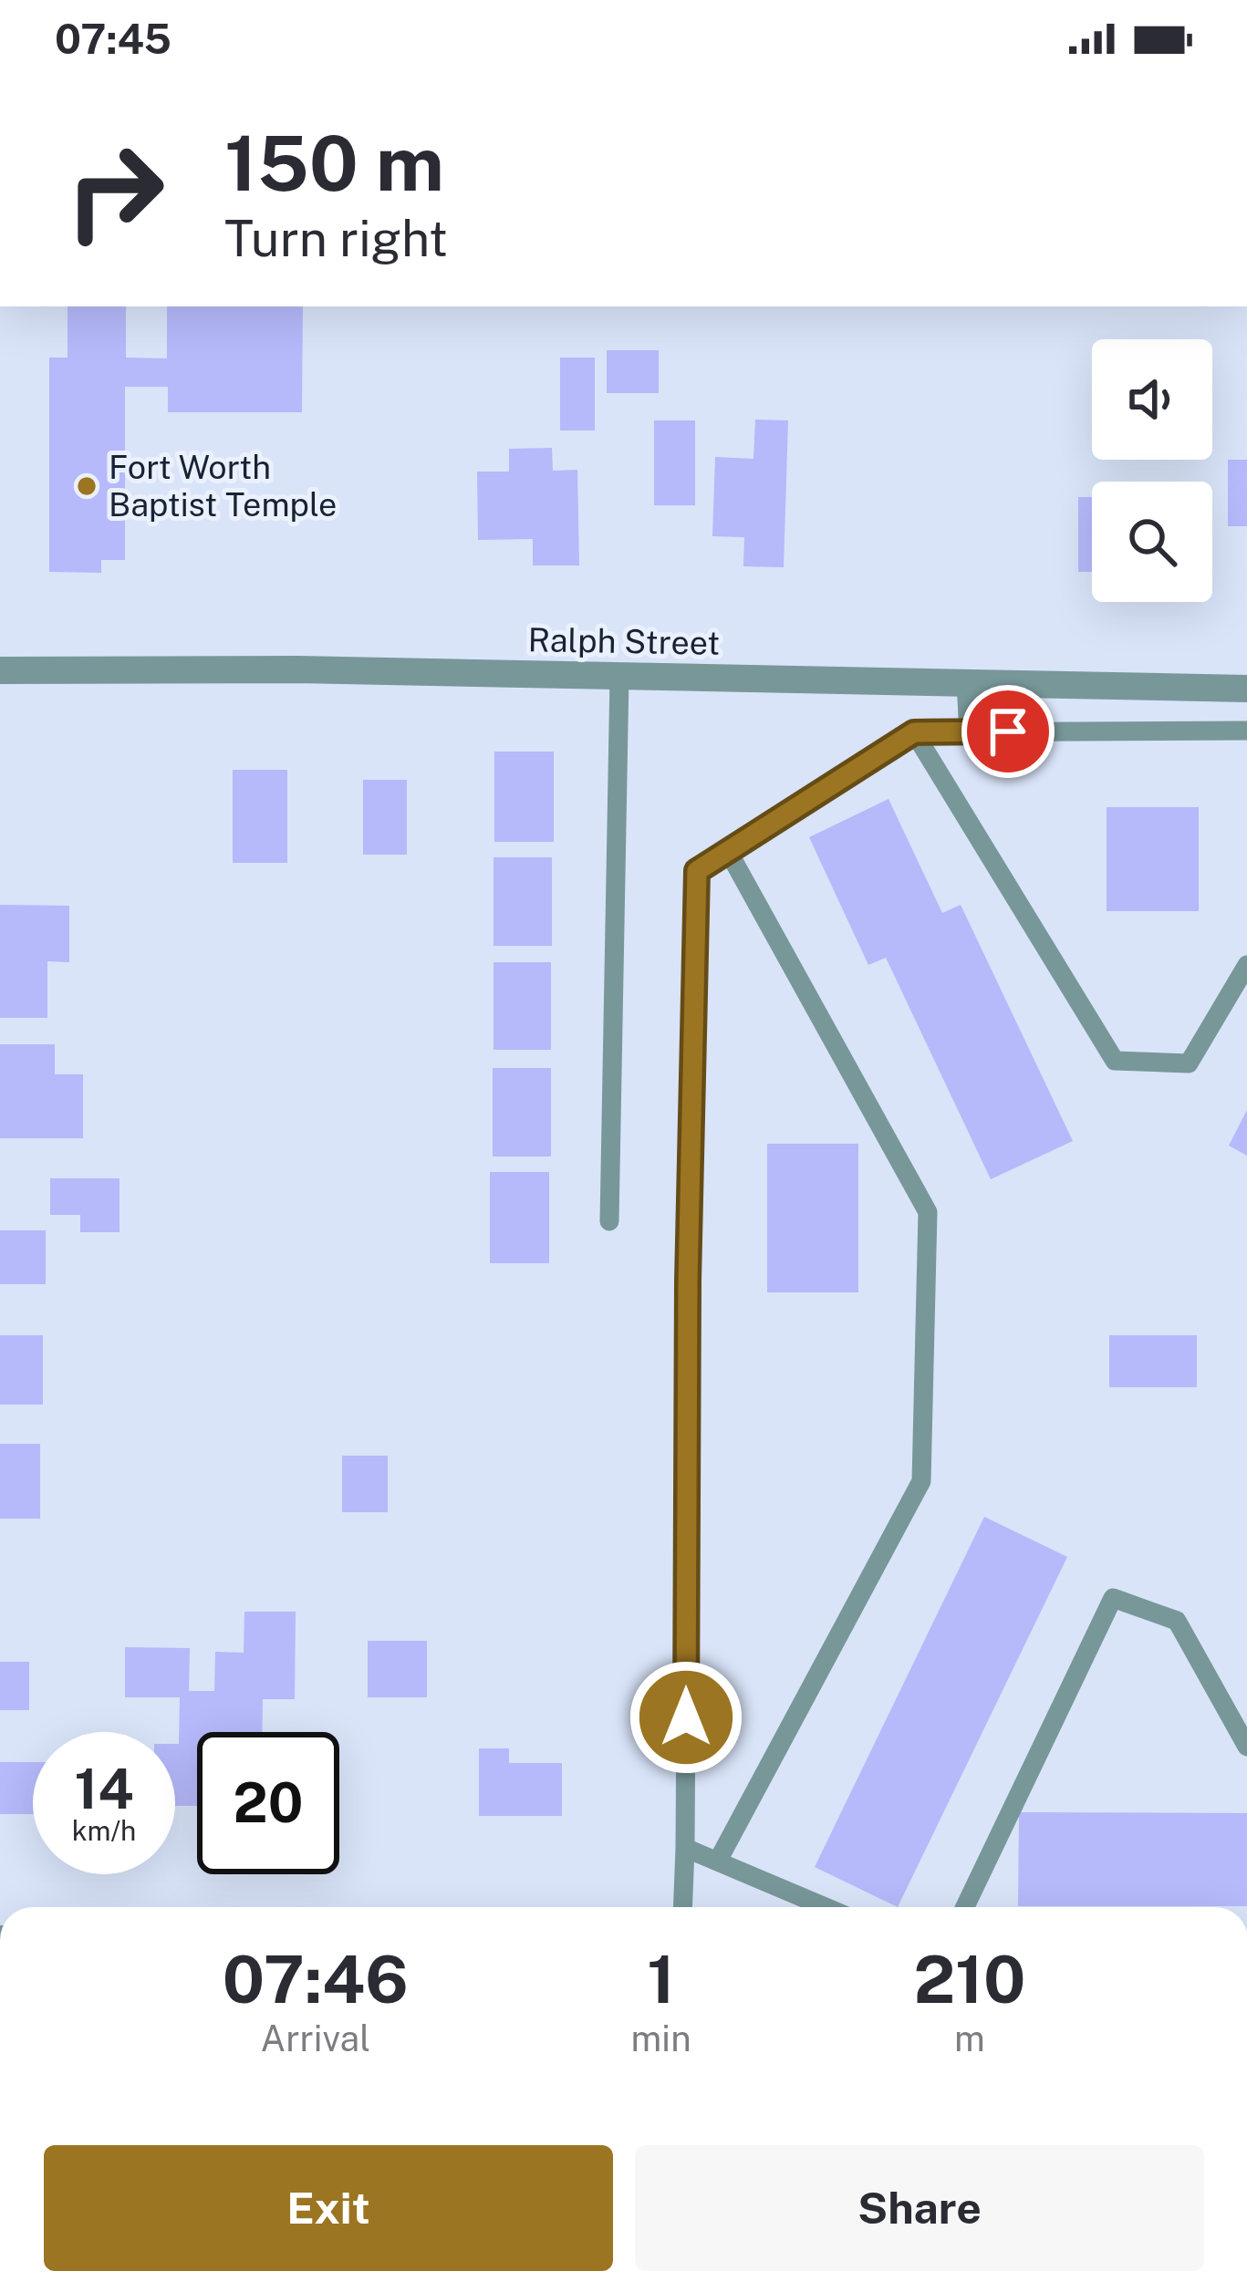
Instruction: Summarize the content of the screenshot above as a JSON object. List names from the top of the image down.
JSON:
{
  "streets": {
    "street": ["Ralph Street"]
  },
  "places": ["Fort Worth Baptist Temple"],
  "page": {
    "status": "07:45",
    "turn": ["150 m", "Turn right"],
    "speed": "14 km/h",
    "limit": "20",
    "eta": [
      "07:46",
      "Arrival",
      "1",
      "min",
      "210",
      "m"
    ],
    "buttons": ["Exit", "Share"]
  }
}
